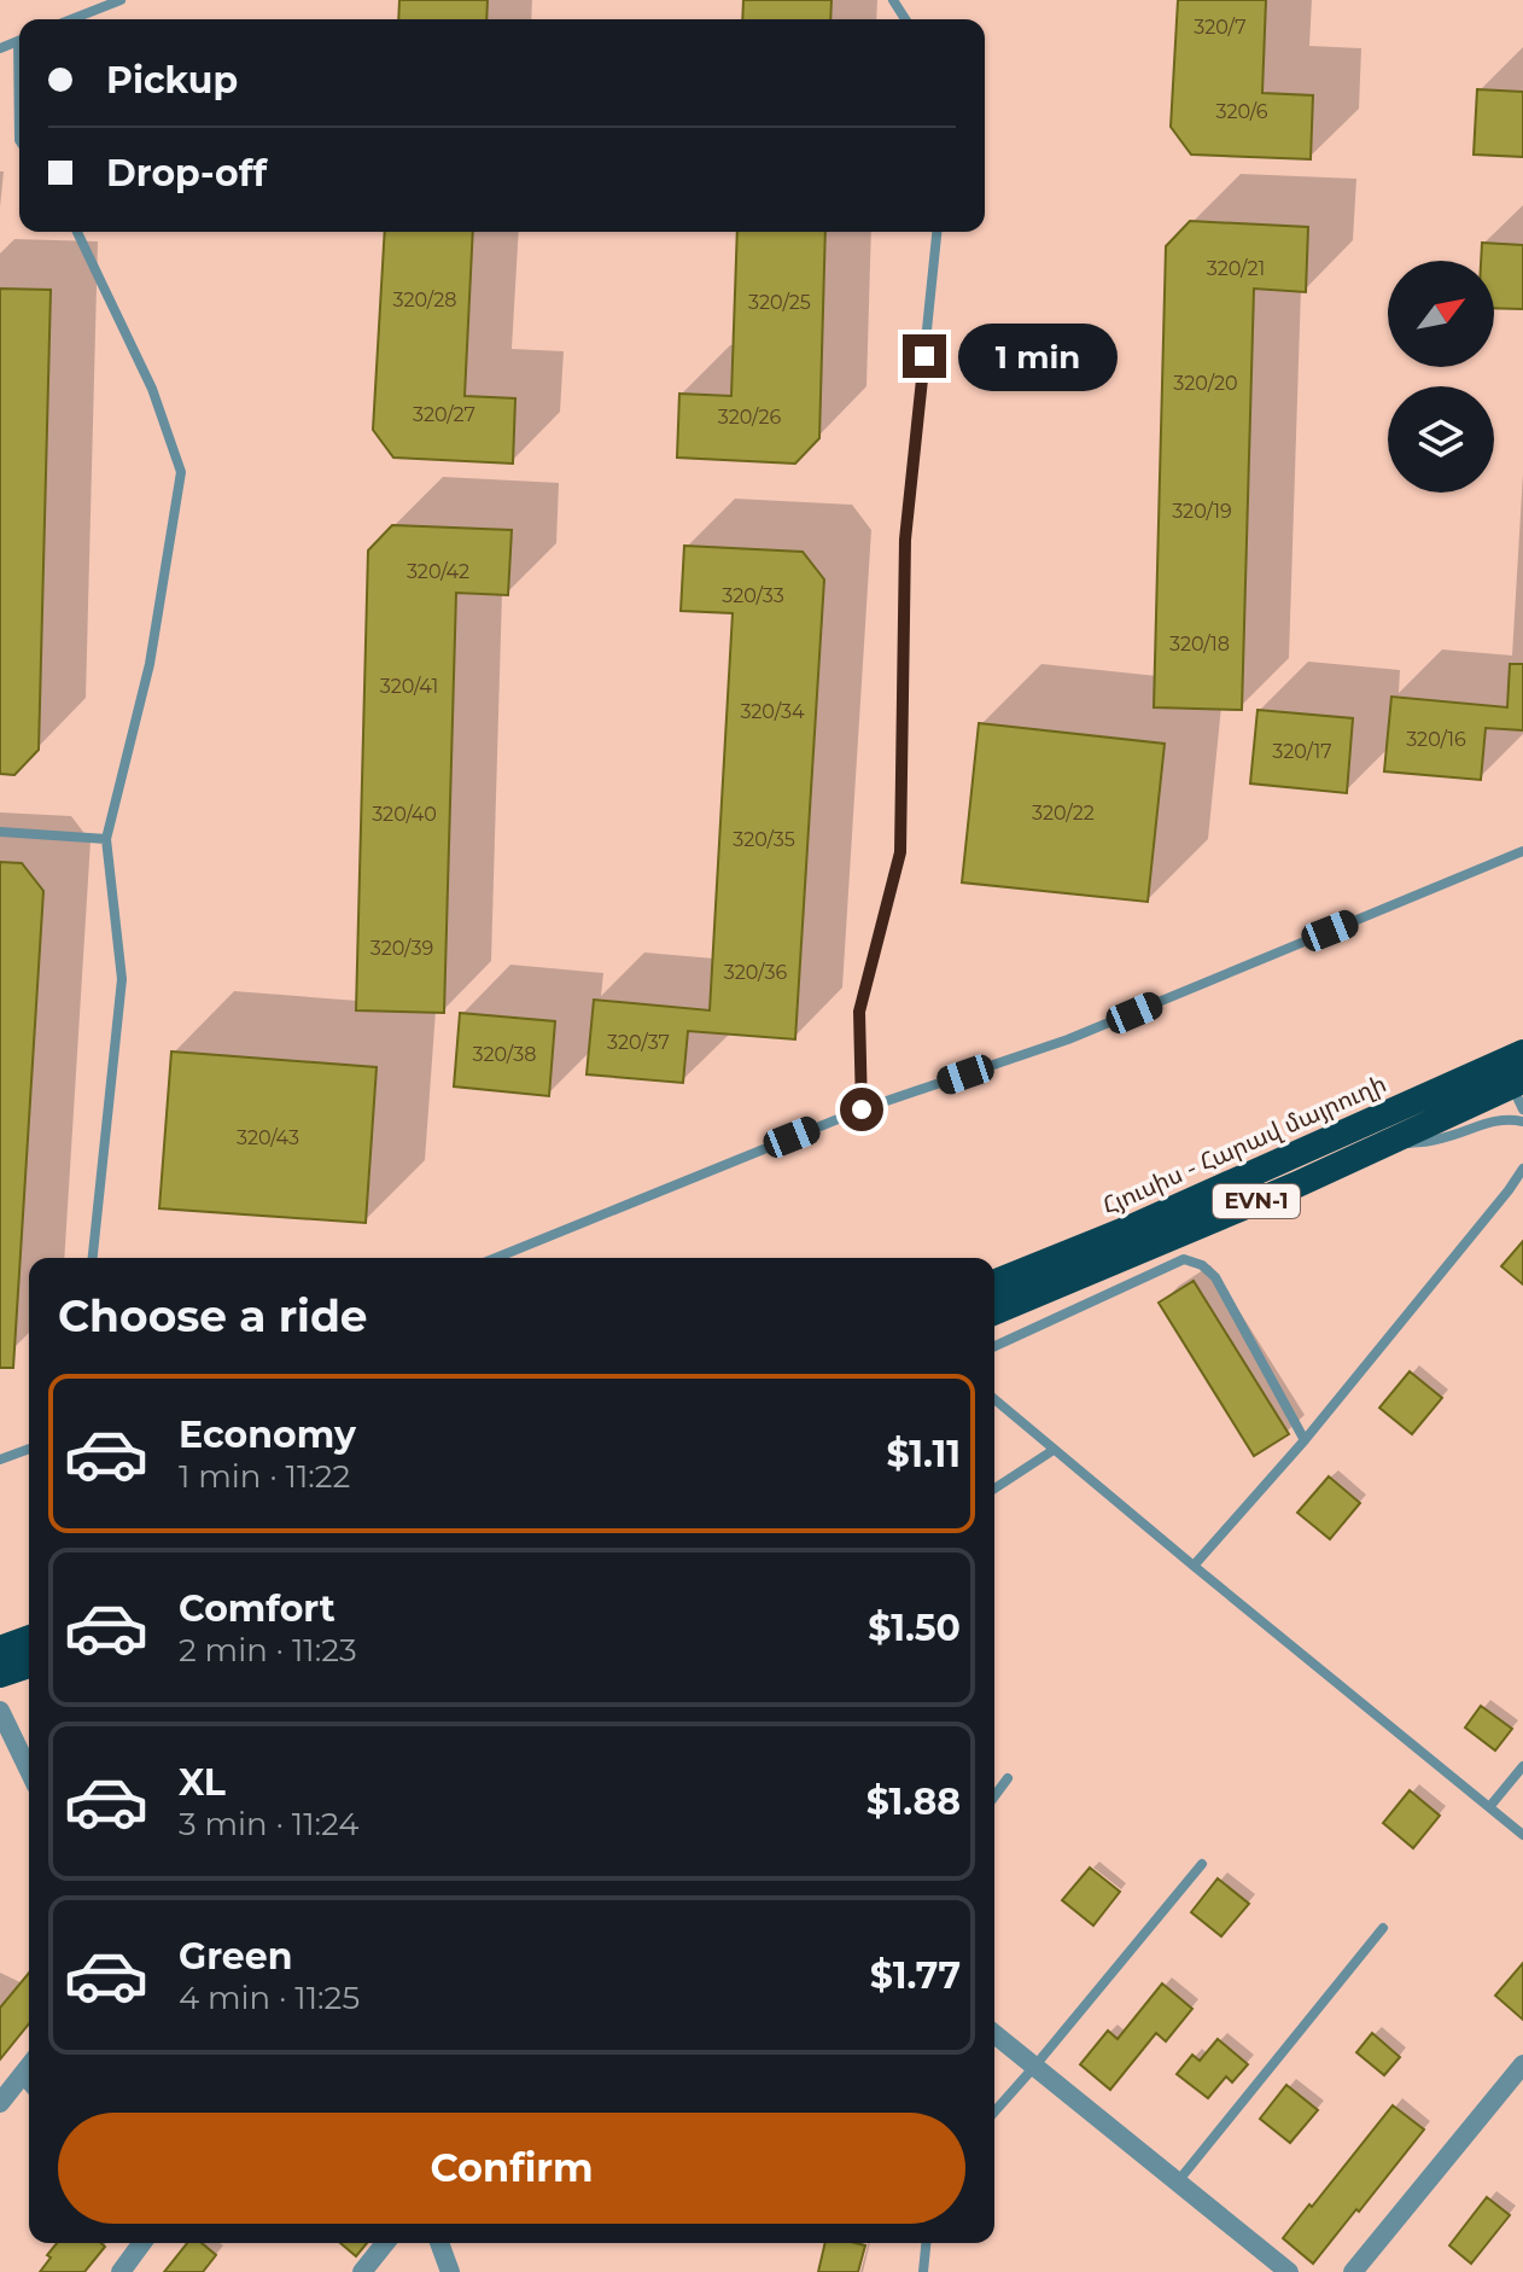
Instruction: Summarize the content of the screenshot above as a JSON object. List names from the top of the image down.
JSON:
{
  "streets": {
    "highway": ["Հյուսիս - Հարավ մայրուղի", "EVN-1"]
  },
  "house_numbers": [
    "320/7",
    "320/6",
    "320/21",
    "320/28",
    "320/25",
    "320/20",
    "320/27",
    "320/26",
    "320/19",
    "320/42",
    "320/33",
    "320/18",
    "320/41",
    "320/34",
    "320/16",
    "320/17",
    "320/22",
    "320/40",
    "320/35",
    "320/39",
    "320/36",
    "320/37",
    "320/38",
    "320/43"
  ],
  "north": "top right",
  "page": {
    "banner": ["Pickup", "Drop-off"],
    "bubble": "1 min",
    "heading": "Choose a ride",
    "list": [
      {
        "name": "Economy",
        "note": "1 min · 11:22",
        "value": "$1.11"
      },
      {
        "name": "Comfort",
        "note": "2 min · 11:23",
        "value": "$1.50"
      },
      {
        "name": "XL",
        "note": "3 min · 11:24",
        "value": "$1.88"
      },
      {
        "name": "Green",
        "note": "4 min · 11:25",
        "value": "$1.77"
      }
    ],
    "buttons": "Confirm"
  }
}
